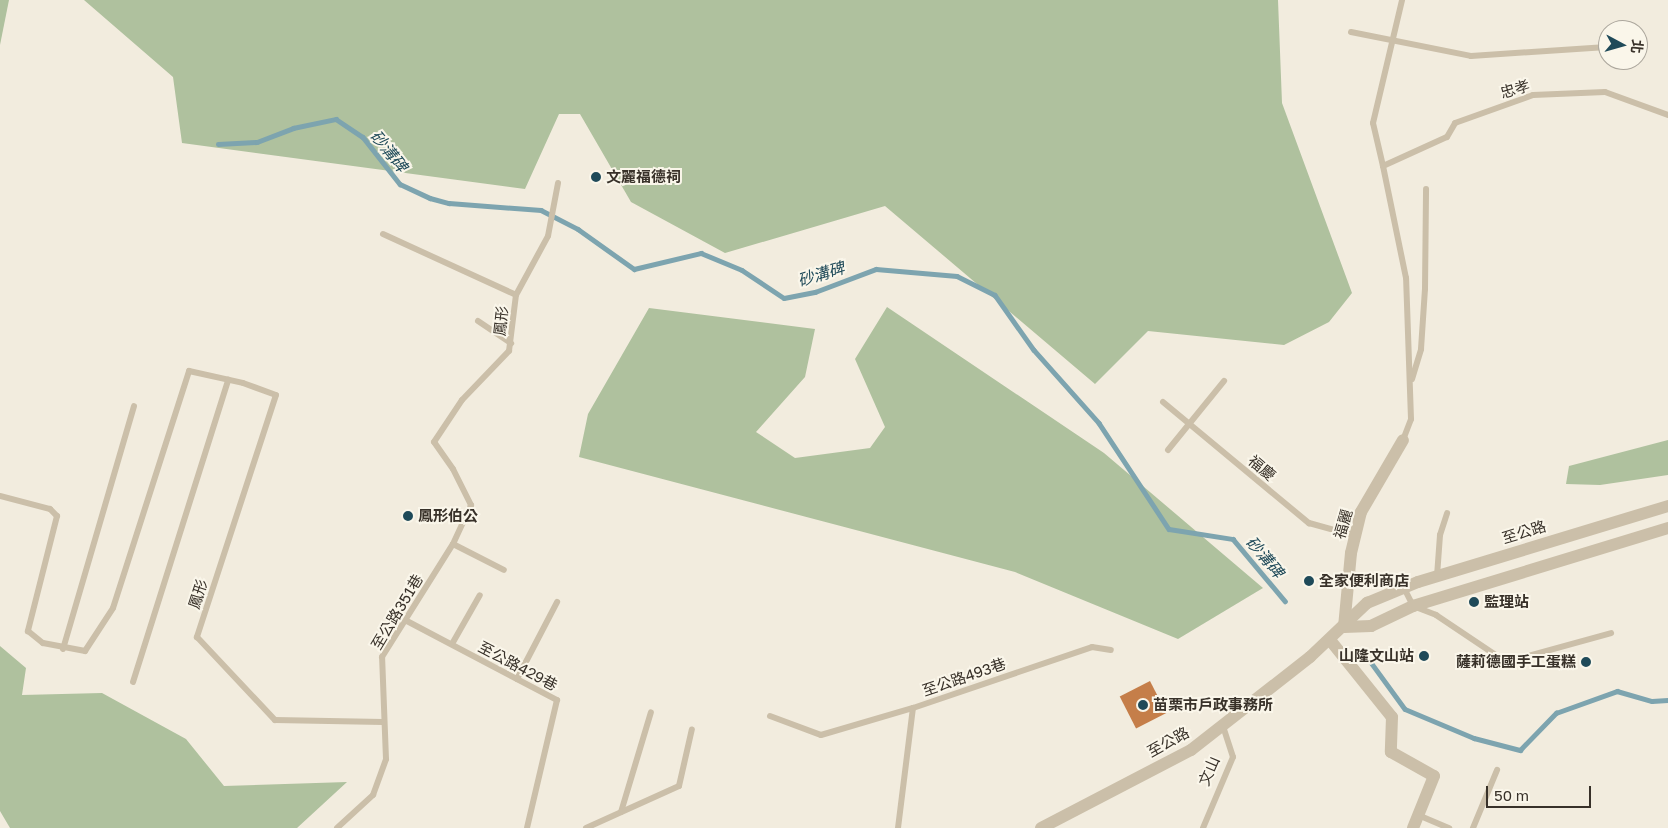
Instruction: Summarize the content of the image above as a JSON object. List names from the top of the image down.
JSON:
{
  "streets": {
    "street": ["福麗", "至公路"],
    "lane": [
      "忠孝",
      "鳳形",
      "福慶",
      "至公路351巷",
      "至公路429巷",
      "至公路493巷",
      "文山"
    ]
  },
  "crossings": [
    ["鳳形", "至公路351巷"],
    ["福慶", "福麗"],
    ["福麗", "至公路"],
    ["至公路", "文山"],
    ["至公路351巷", "至公路429巷"]
  ],
  "water": ["砂溝碑"],
  "places": [
    "文麗福德祠",
    "鳳形伯公",
    "全家便利商店",
    "監理站",
    "山隆文山站",
    "薩莉德國手工蛋糕",
    "苗栗市戶政事務所"
  ],
  "scale_bar": "50 m",
  "north": "right"
}
